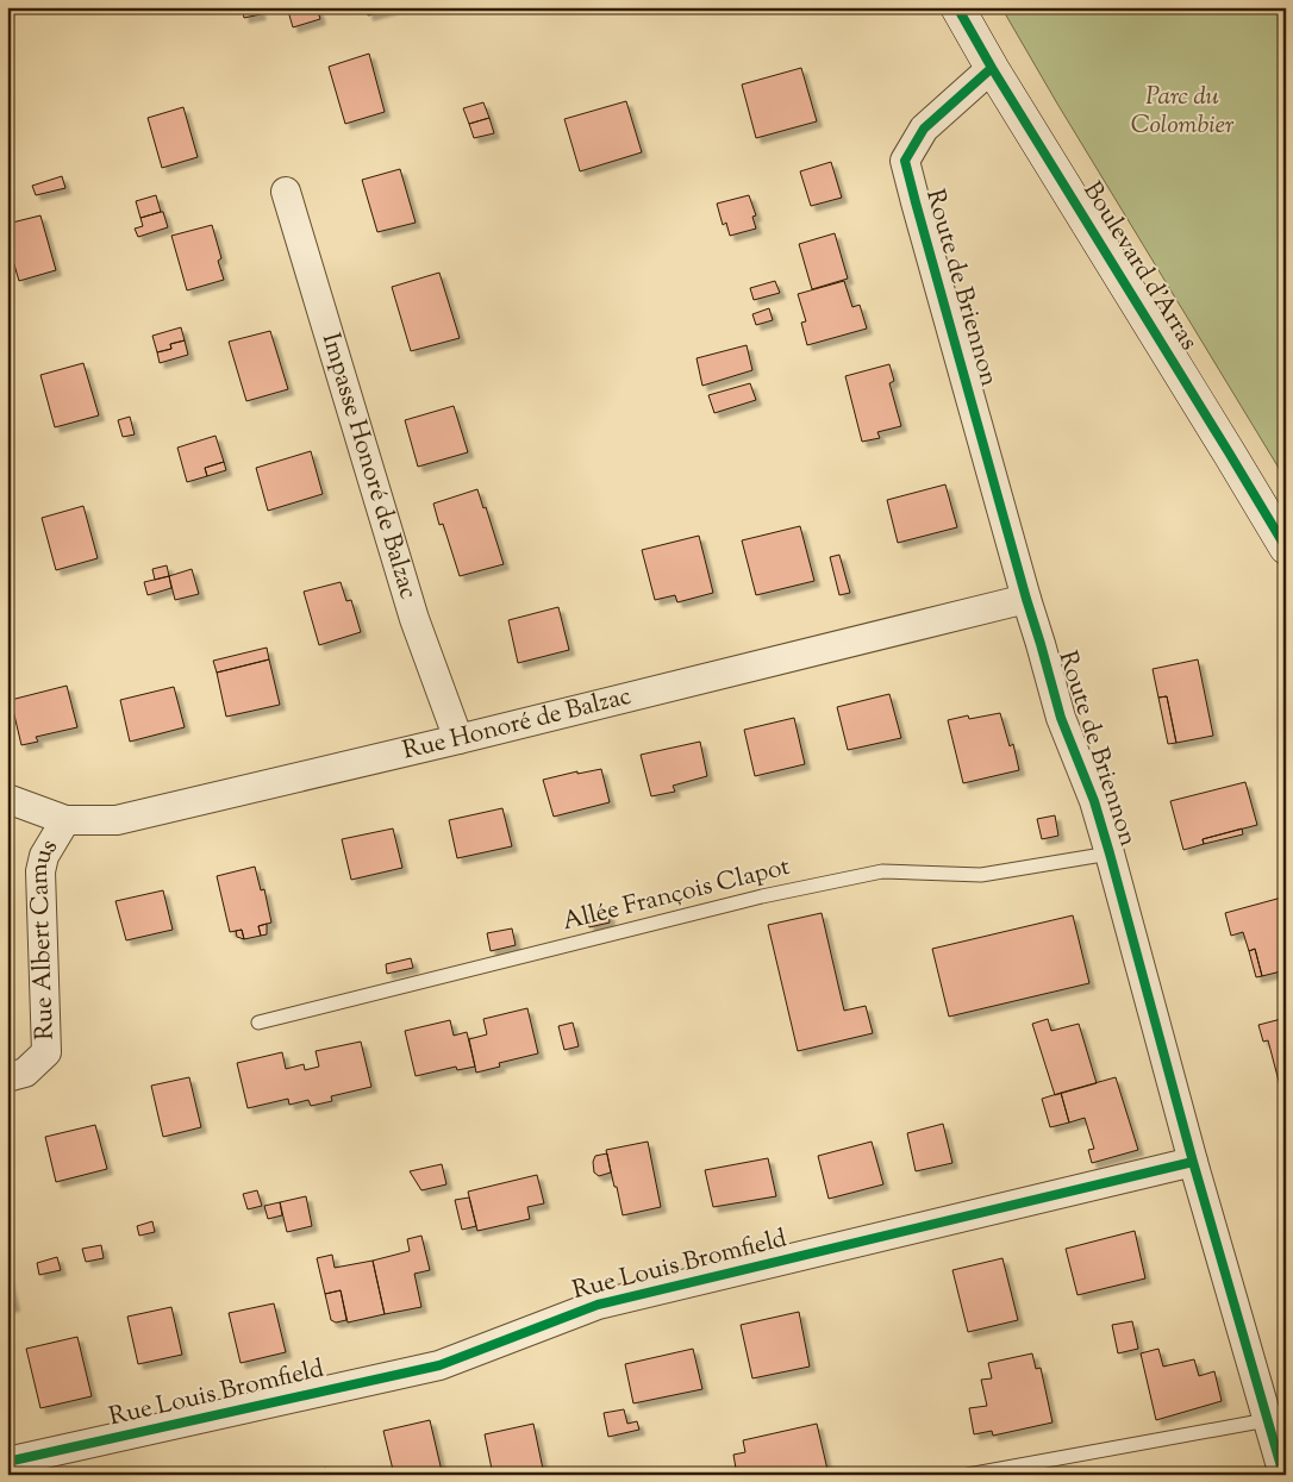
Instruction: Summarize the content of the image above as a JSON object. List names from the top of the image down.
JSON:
{
  "streets": {
    "main road": ["Boulevard d'Arras"],
    "street": [
      "Route de Briennon",
      "Impasse Honoré de Balzac",
      "Rue Honoré de Balzac",
      "Rue Albert Camus",
      "Rue Louis Bromfield"
    ],
    "lane": ["Allée François Clapot"]
  },
  "crossings": [
    ["Boulevard d'Arras", "Route de Briennon"],
    ["Route de Briennon", "Rue Honoré de Balzac"],
    ["Route de Briennon", "Allée François Clapot"],
    ["Route de Briennon", "Rue Louis Bromfield"],
    ["Impasse Honoré de Balzac", "Rue Honoré de Balzac"],
    ["Rue Honoré de Balzac", "Rue Albert Camus"]
  ],
  "parks": ["Parc du Colombier"]
}
